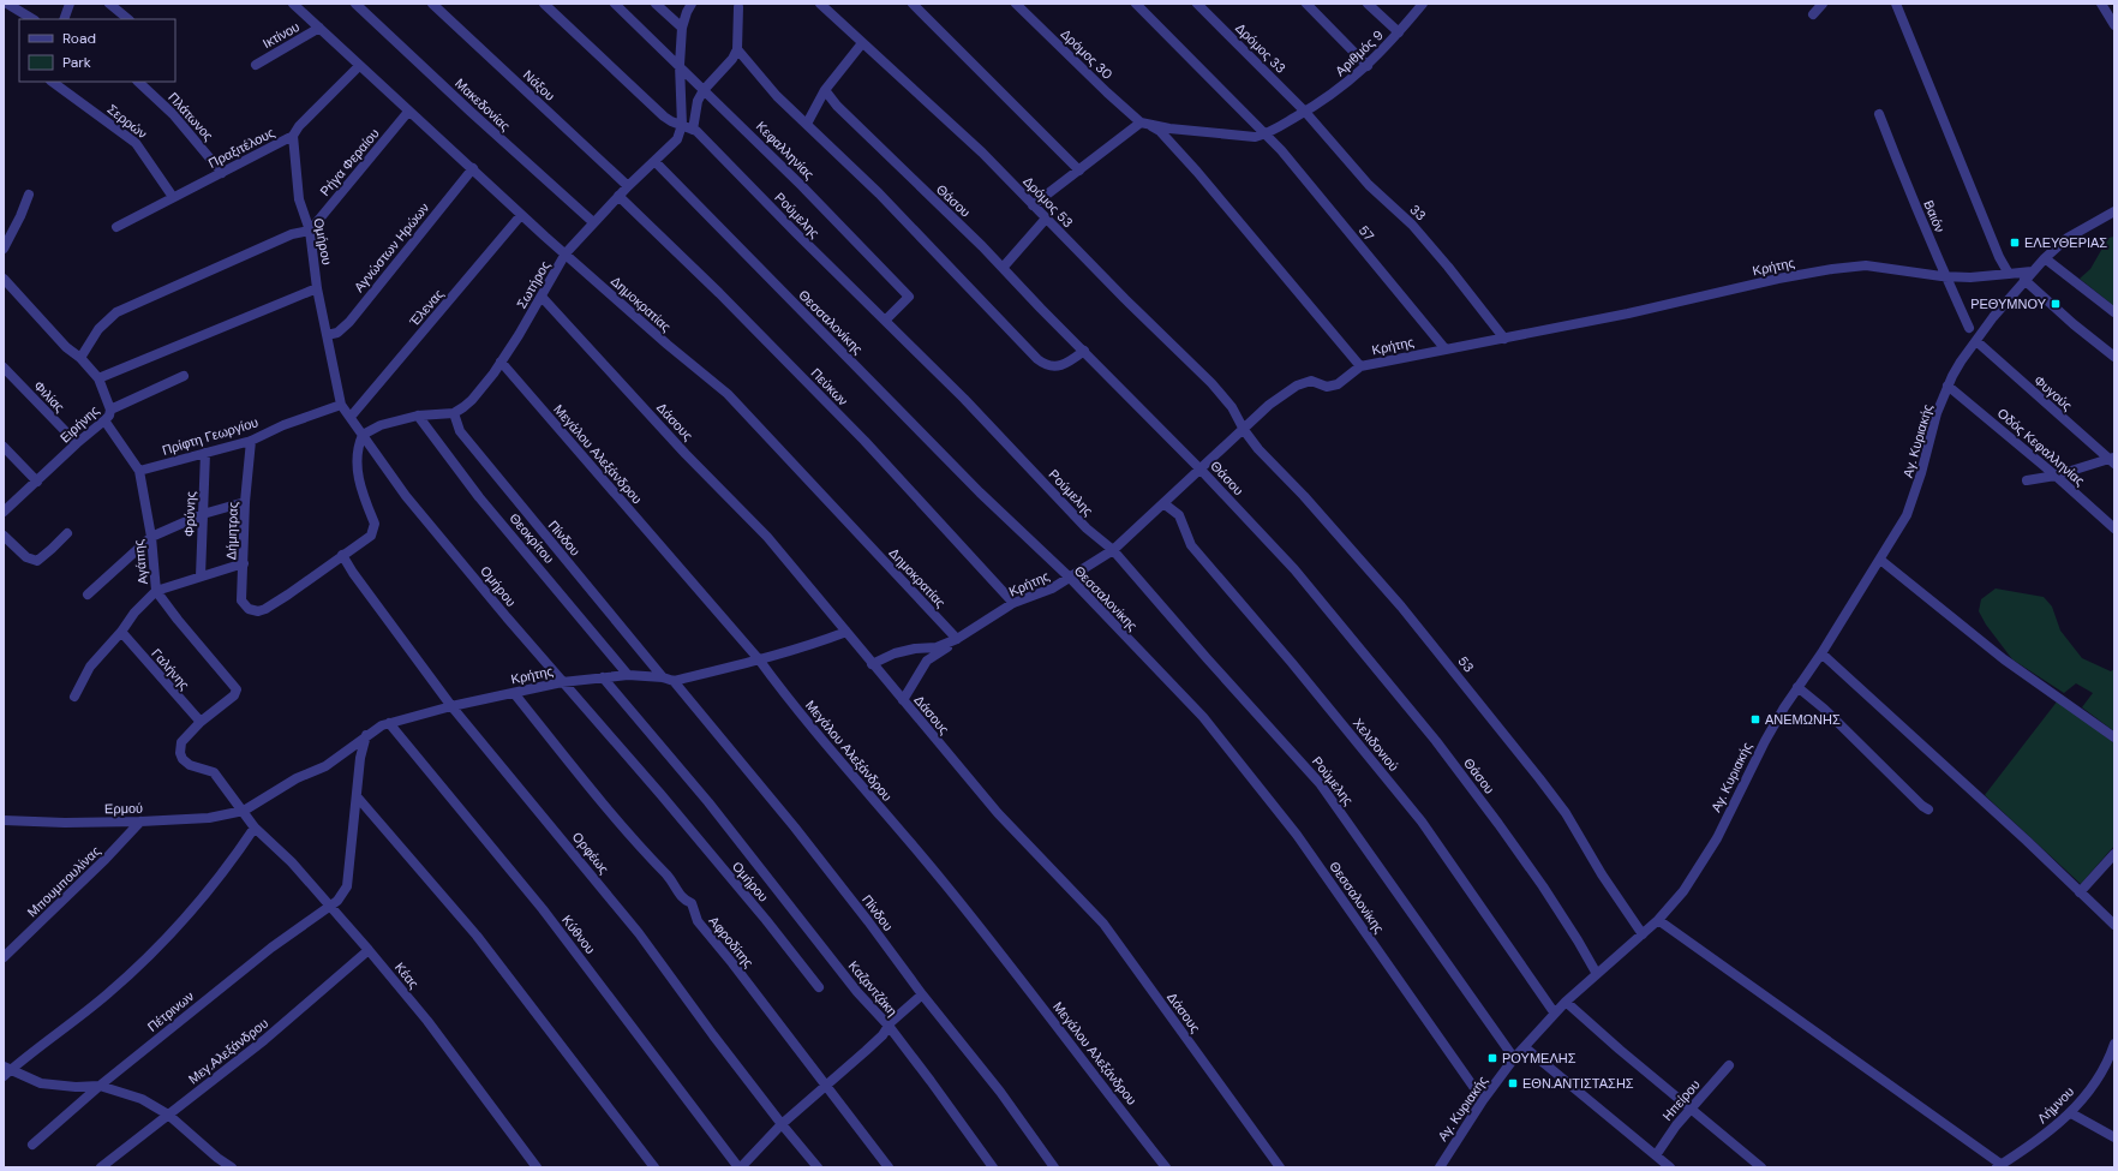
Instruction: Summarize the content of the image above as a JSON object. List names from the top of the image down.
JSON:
{
  "streets": {
    "street": [
      "Ικτίνου",
      "Δρόμος 33",
      "Αριθμός 9",
      "Δρόμος 30",
      "Νάξου",
      "Μακεδονίας",
      "Πλάτωνος",
      "Σερρών",
      "Πραξιτέλους",
      "Κεφαλληνίας",
      "Ρήγα Φεραίου",
      "Θάσου",
      "Δρόμος 53",
      "33",
      "Ρούμελης",
      "Βαιόν",
      "57",
      "Ομήρου",
      "Αγνώστων Ηρώων",
      "Κρήτης",
      "Σωτήρος",
      "Δημοκρατίας",
      "Έλενας",
      "Θεσσαλονίκης",
      "Πεύκων",
      "Φυγούς",
      "Φιλίας",
      "Δάσους",
      "Ειρήνης",
      "Πρίφτη Γεωργίου",
      "Αγ. Κυριακής",
      "Οδός Κεφαλληνίας",
      "Μεγάλου Αλεξάνδρου",
      "Φρύνης",
      "Δήμητρας",
      "Θεοκρίτου",
      "Πίνδου",
      "Αγάπης",
      "53",
      "Γαλήνης",
      "Χελιδονιού",
      "Ερμού",
      "Ορφέως",
      "Μπουμπουλίνας",
      "Κύθνου",
      "Αφροδίτης",
      "Κέας",
      "Καζαντζάκη",
      "Πέτρινων",
      "Μεγ.Αλεξάνδρου",
      "Ηπείρου",
      "Λήμνου"
    ]
  },
  "crossings": [
    ["Ικτίνου", "Δημοκρατίας"],
    ["Δρόμος 33", "Αριθμός 9"],
    ["Δρόμος 33", "33"],
    ["Αριθμός 9", "33"],
    ["Αριθμός 9", "57"],
    ["Δρόμος 30", "Κρήτης"],
    ["Νάξου", "Σωτήρος"],
    ["Μακεδονίας", "Σωτήρος"],
    ["Πλάτωνος", "Πραξιτέλους"],
    ["Σερρών", "Πραξιτέλους"],
    ["Πραξιτέλους", "Ομήρου"],
    ["Πραξιτέλους", "Δημοκρατίας"],
    ["Κεφαλληνίας", "Ρούμελης"],
    ["Ρήγα Φεραίου", "Ομήρου"],
    ["Ρήγα Φεραίου", "Δημοκρατίας"],
    ["Θάσου", "Κρήτης"],
    ["Θάσου", "Αγ. Κυριακής"],
    ["Δρόμος 53", "Κρήτης"],
    ["Δρόμος 53", "53"],
    ["33", "Κρήτης"],
    ["Ρούμελης", "Κρήτης"],
    ["Ρούμελης", "Σωτήρος"],
    ["Ρούμελης", "Αγ. Κυριακής"],
    ["Βαιόν", "Κρήτης"],
    ["57", "Κρήτης"],
    ["Ομήρου", "Αγνώστων Ηρώων"],
    ["Ομήρου", "Κρήτης"],
    ["Ομήρου", "Έλενας"],
    ["Ομήρου", "Πρίφτη Γεωργίου"],
    ["Αγνώστων Ηρώων", "Δημοκρατίας"],
    ["Κρήτης", "Δημοκρατίας"],
    ["Κρήτης", "Θεσσαλονίκης"],
    ["Κρήτης", "Πεύκων"],
    ["Κρήτης", "Δάσους"],
    ["Κρήτης", "Αγ. Κυριακής"],
    ["Κρήτης", "Μεγάλου Αλεξάνδρου"],
    ["Κρήτης", "Θεοκρίτου"],
    ["Κρήτης", "Πίνδου"],
    ["Κρήτης", "53"],
    ["Κρήτης", "Χελιδονιού"],
    ["Κρήτης", "Ερμού"],
    ["Κρήτης", "Ορφέως"],
    ["Κρήτης", "Κύθνου"],
    ["Κρήτης", "Αφροδίτης"],
    ["Κρήτης", "Κέας"],
    ["Κρήτης", "Καζαντζάκη"],
    ["Κρήτης", "Πέτρινων"],
    ["Σωτήρος", "Δημοκρατίας"],
    ["Σωτήρος", "Θεσσαλονίκης"],
    ["Σωτήρος", "Πεύκων"],
    ["Σωτήρος", "Δάσους"],
    ["Σωτήρος", "Μεγάλου Αλεξάνδρου"],
    ["Σωτήρος", "Πίνδου"],
    ["Δημοκρατίας", "Έλενας"],
    ["Θεσσαλονίκης", "Αγ. Κυριακής"],
    ["Φυγούς", "Αγ. Κυριακής"],
    ["Φιλίας", "Ειρήνης"],
    ["Ειρήνης", "Αγάπης"],
    ["Πρίφτη Γεωργίου", "Φρύνης"],
    ["Πρίφτη Γεωργίου", "Δήμητρας"],
    ["Πρίφτη Γεωργίου", "Αγάπης"],
    ["Αγ. Κυριακής", "Οδός Κεφαλληνίας"],
    ["Αγ. Κυριακής", "53"],
    ["Αγ. Κυριακής", "Χελιδονιού"],
    ["Δήμητρας", "Ορφέως"],
    ["Αγάπης", "Κέας"],
    ["Γαλήνης", "Κέας"],
    ["Ερμού", "Μπουμπουλίνας"],
    ["Ερμού", "Κέας"],
    ["Κέας", "Πέτρινων"],
    ["Κέας", "Μεγ.Αλεξάνδρου"]
  ],
  "places": {
    "transit": [
      "ΕΛΕΥΘΕΡΙΑΣ",
      "ΡΕΘΥΜΝΟΥ",
      "ΑΝΕΜΩΝΗΣ",
      "ΡΟΥΜΕΛΗΣ",
      "ΕΘΝ.ΑΝΤΙΣΤΑΣΗΣ"
    ]
  },
  "legend": ["Road", "Park"]
}
